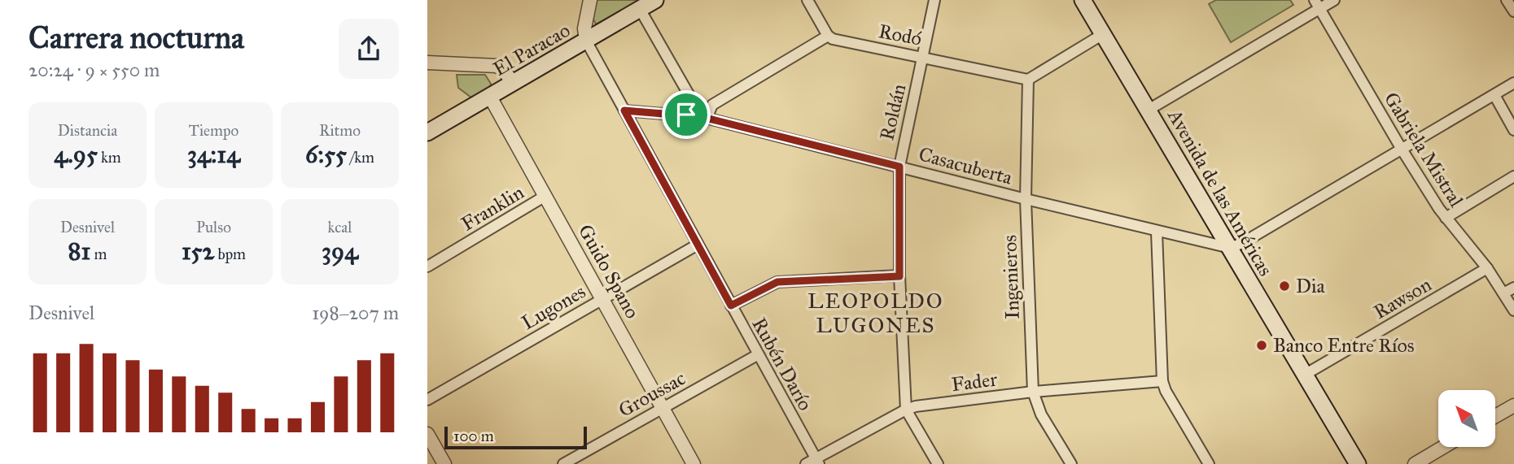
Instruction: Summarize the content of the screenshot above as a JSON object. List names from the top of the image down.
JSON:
{
  "streets": {
    "main road": ["El Paracao", "Avenida de las Américas"],
    "street": [
      "Rodó",
      "Roldán",
      "Gabriela Mistral",
      "Casacuberta",
      "Franklin",
      "Guido Spano",
      "Ingenieros",
      "Rawson",
      "Lugones",
      "Rubén Darío",
      "Fader",
      "Groussac"
    ]
  },
  "crossings": [
    ["Rodó", "Roldán"],
    ["Rodó", "Ingenieros"],
    ["El Paracao", "Guido Spano"],
    ["El Paracao", "Rubén Darío"],
    ["Roldán", "Casacuberta"],
    ["Roldán", "Fader"],
    ["Gabriela Mistral", "Rawson"],
    ["Casacuberta", "Avenida de las Américas"],
    ["Casacuberta", "Ingenieros"],
    ["Casacuberta", "Rubén Darío"],
    ["Avenida de las Américas", "Rawson"],
    ["Franklin", "Guido Spano"],
    ["Guido Spano", "Lugones"],
    ["Guido Spano", "Groussac"],
    ["Ingenieros", "Fader"],
    ["Lugones", "Rubén Darío"],
    ["Rubén Darío", "Fader"],
    ["Rubén Darío", "Groussac"]
  ],
  "districts": ["LEOPOLDO LUGONES"],
  "places": ["Dia", "Banco Entre Ríos"],
  "scale_bar": "100 m",
  "north": "top left",
  "page": {
    "heading": ["Carrera nocturna", "20:24 · 9 × 550 m"],
    "stats": [
      ["Distancia", "4.95 km"],
      ["Tiempo", "34:14"],
      ["Ritmo", "6:55 /km"],
      ["Desnivel", "81 m"],
      ["Pulso", "152 bpm"],
      ["kcal", "394"]
    ],
    "chart": ["Desnivel", "198–207 m"],
    "scale": "100 m"
  }
}
